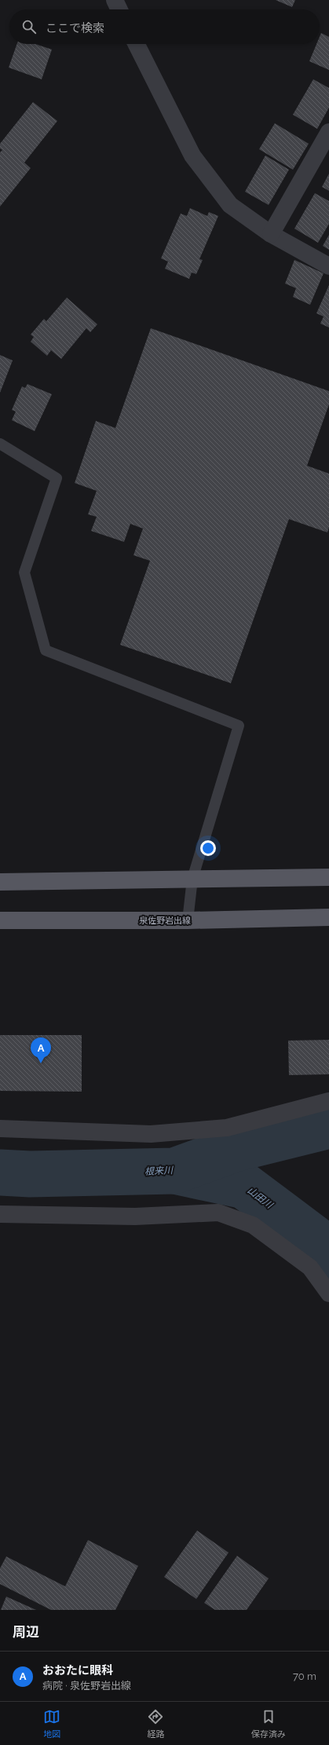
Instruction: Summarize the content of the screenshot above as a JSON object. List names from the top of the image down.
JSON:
{
  "streets": {
    "main road": ["泉佐野岩出線"]
  },
  "water": ["根来川", "山田川"],
  "page": {
    "search": "ここで検索",
    "pins": "A",
    "heading": "周辺",
    "list": [
      {
        "mark": "A",
        "name": "おおたに眼科",
        "note": "病院 · 泉佐野岩出線",
        "value": "70 m"
      }
    ],
    "nav": ["地図", "経路", "保存済み"]
  }
}
